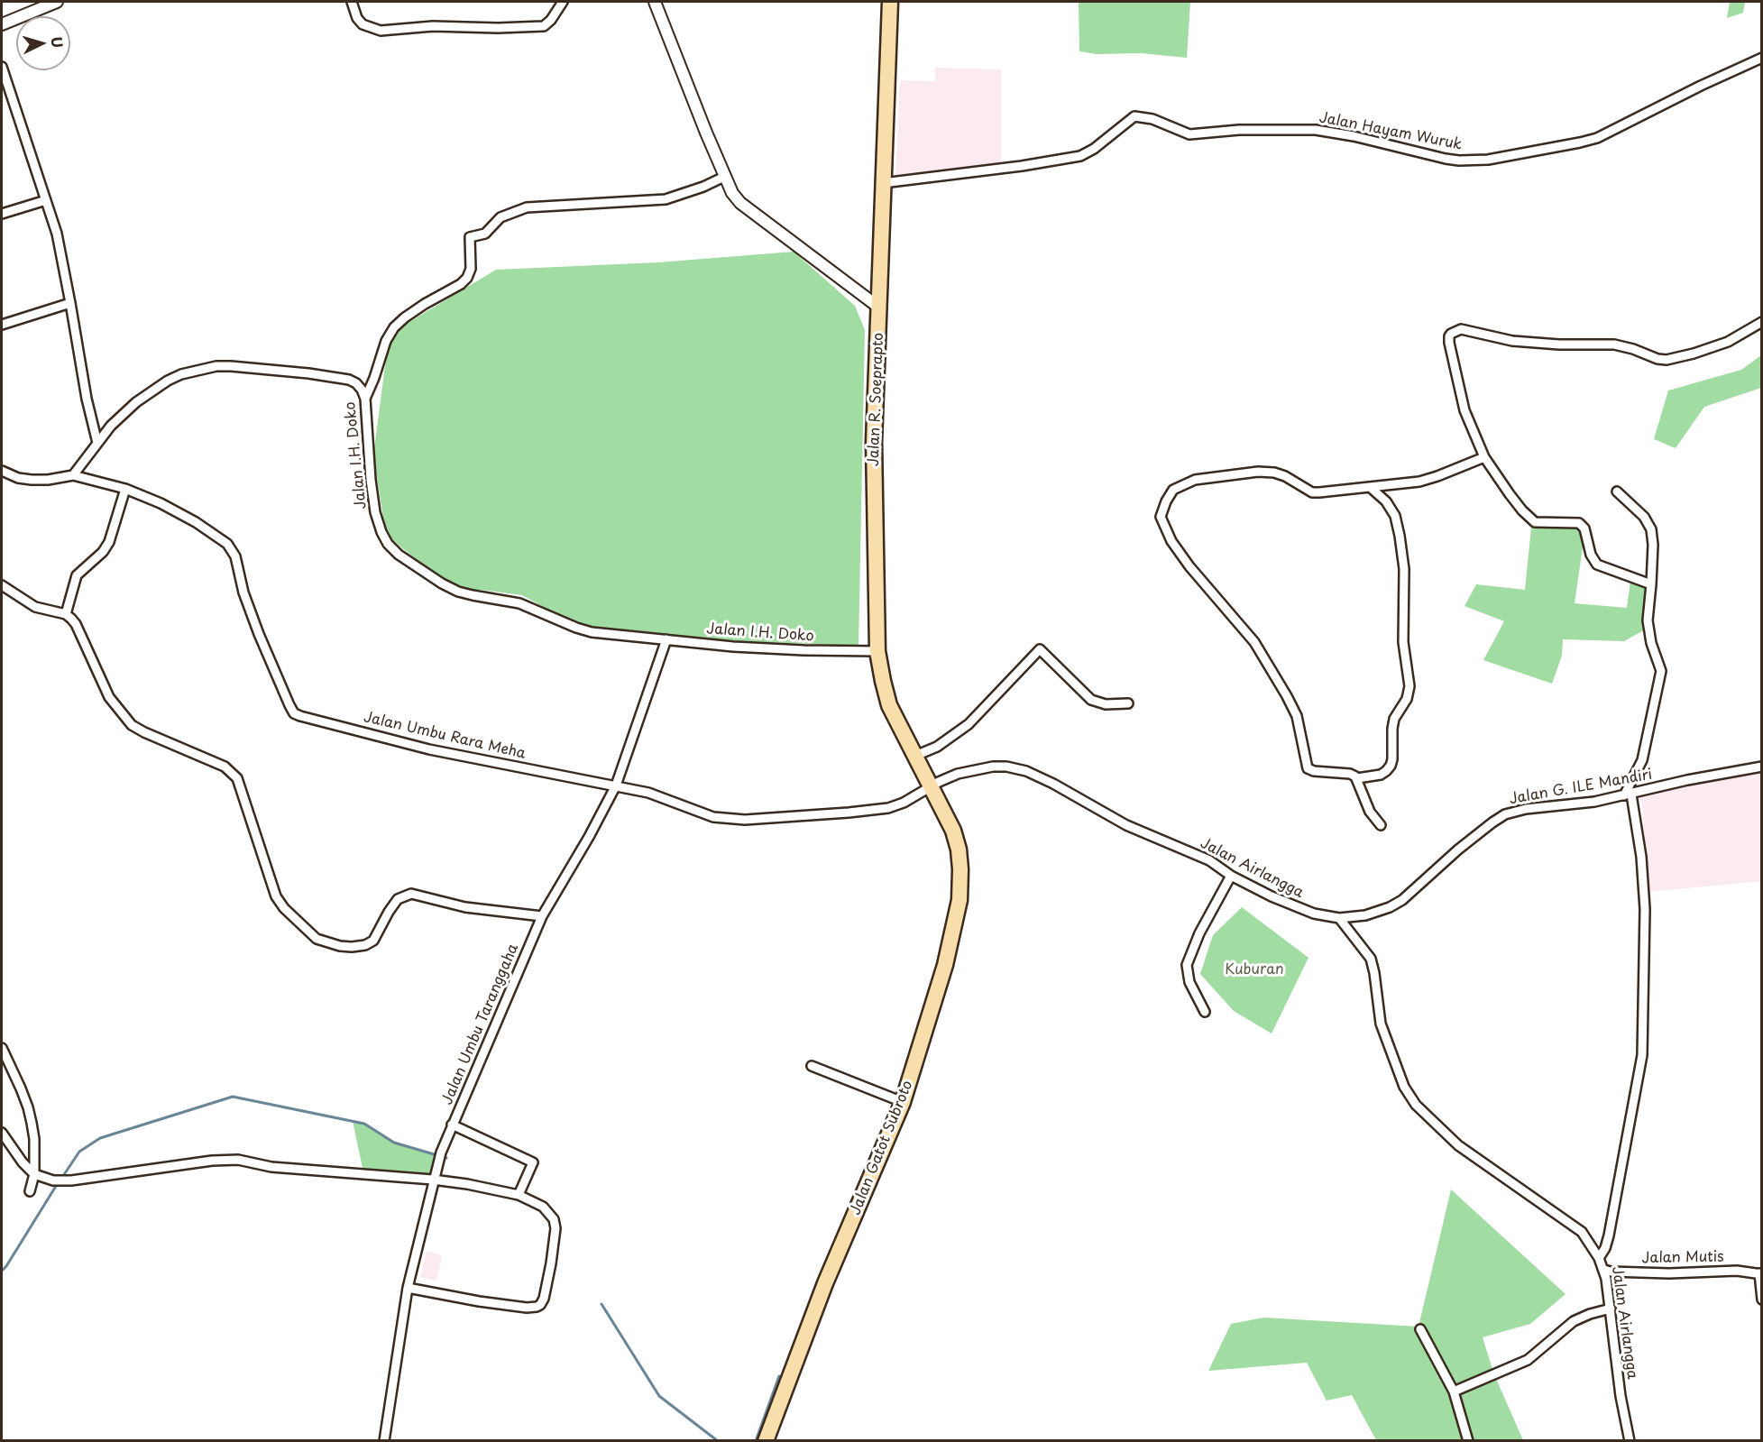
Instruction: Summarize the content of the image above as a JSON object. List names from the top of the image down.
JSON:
{
  "streets": {
    "highway": ["Jalan R. Soeprapto", "Jalan Gatot Subroto"],
    "street": [
      "Jalan Hayam Wuruk",
      "Jalan I.H. Doko",
      "Jalan Umbu Rara Meha",
      "Jalan G. ILE Mandiri",
      "Jalan Airlangga",
      "Jalan Umbu Taranggaha",
      "Jalan Mutis"
    ]
  },
  "crossings": [
    ["Jalan Hayam Wuruk", "Jalan R. Soeprapto"],
    ["Jalan R. Soeprapto", "Jalan I.H. Doko"],
    ["Jalan R. Soeprapto", "Jalan Umbu Rara Meha"],
    ["Jalan R. Soeprapto", "Jalan Airlangga"],
    ["Jalan R. Soeprapto", "Jalan Gatot Subroto"],
    ["Jalan I.H. Doko", "Jalan Umbu Rara Meha"],
    ["Jalan I.H. Doko", "Jalan Umbu Taranggaha"],
    ["Jalan Umbu Rara Meha", "Jalan Airlangga"],
    ["Jalan Umbu Rara Meha", "Jalan Umbu Taranggaha"],
    ["Jalan Umbu Rara Meha", "Jalan Gatot Subroto"],
    ["Jalan G. ILE Mandiri", "Jalan Airlangga"],
    ["Jalan Airlangga", "Jalan Gatot Subroto"],
    ["Jalan Airlangga", "Jalan Mutis"]
  ],
  "parks": ["Kuburan"],
  "north": "right"
}
